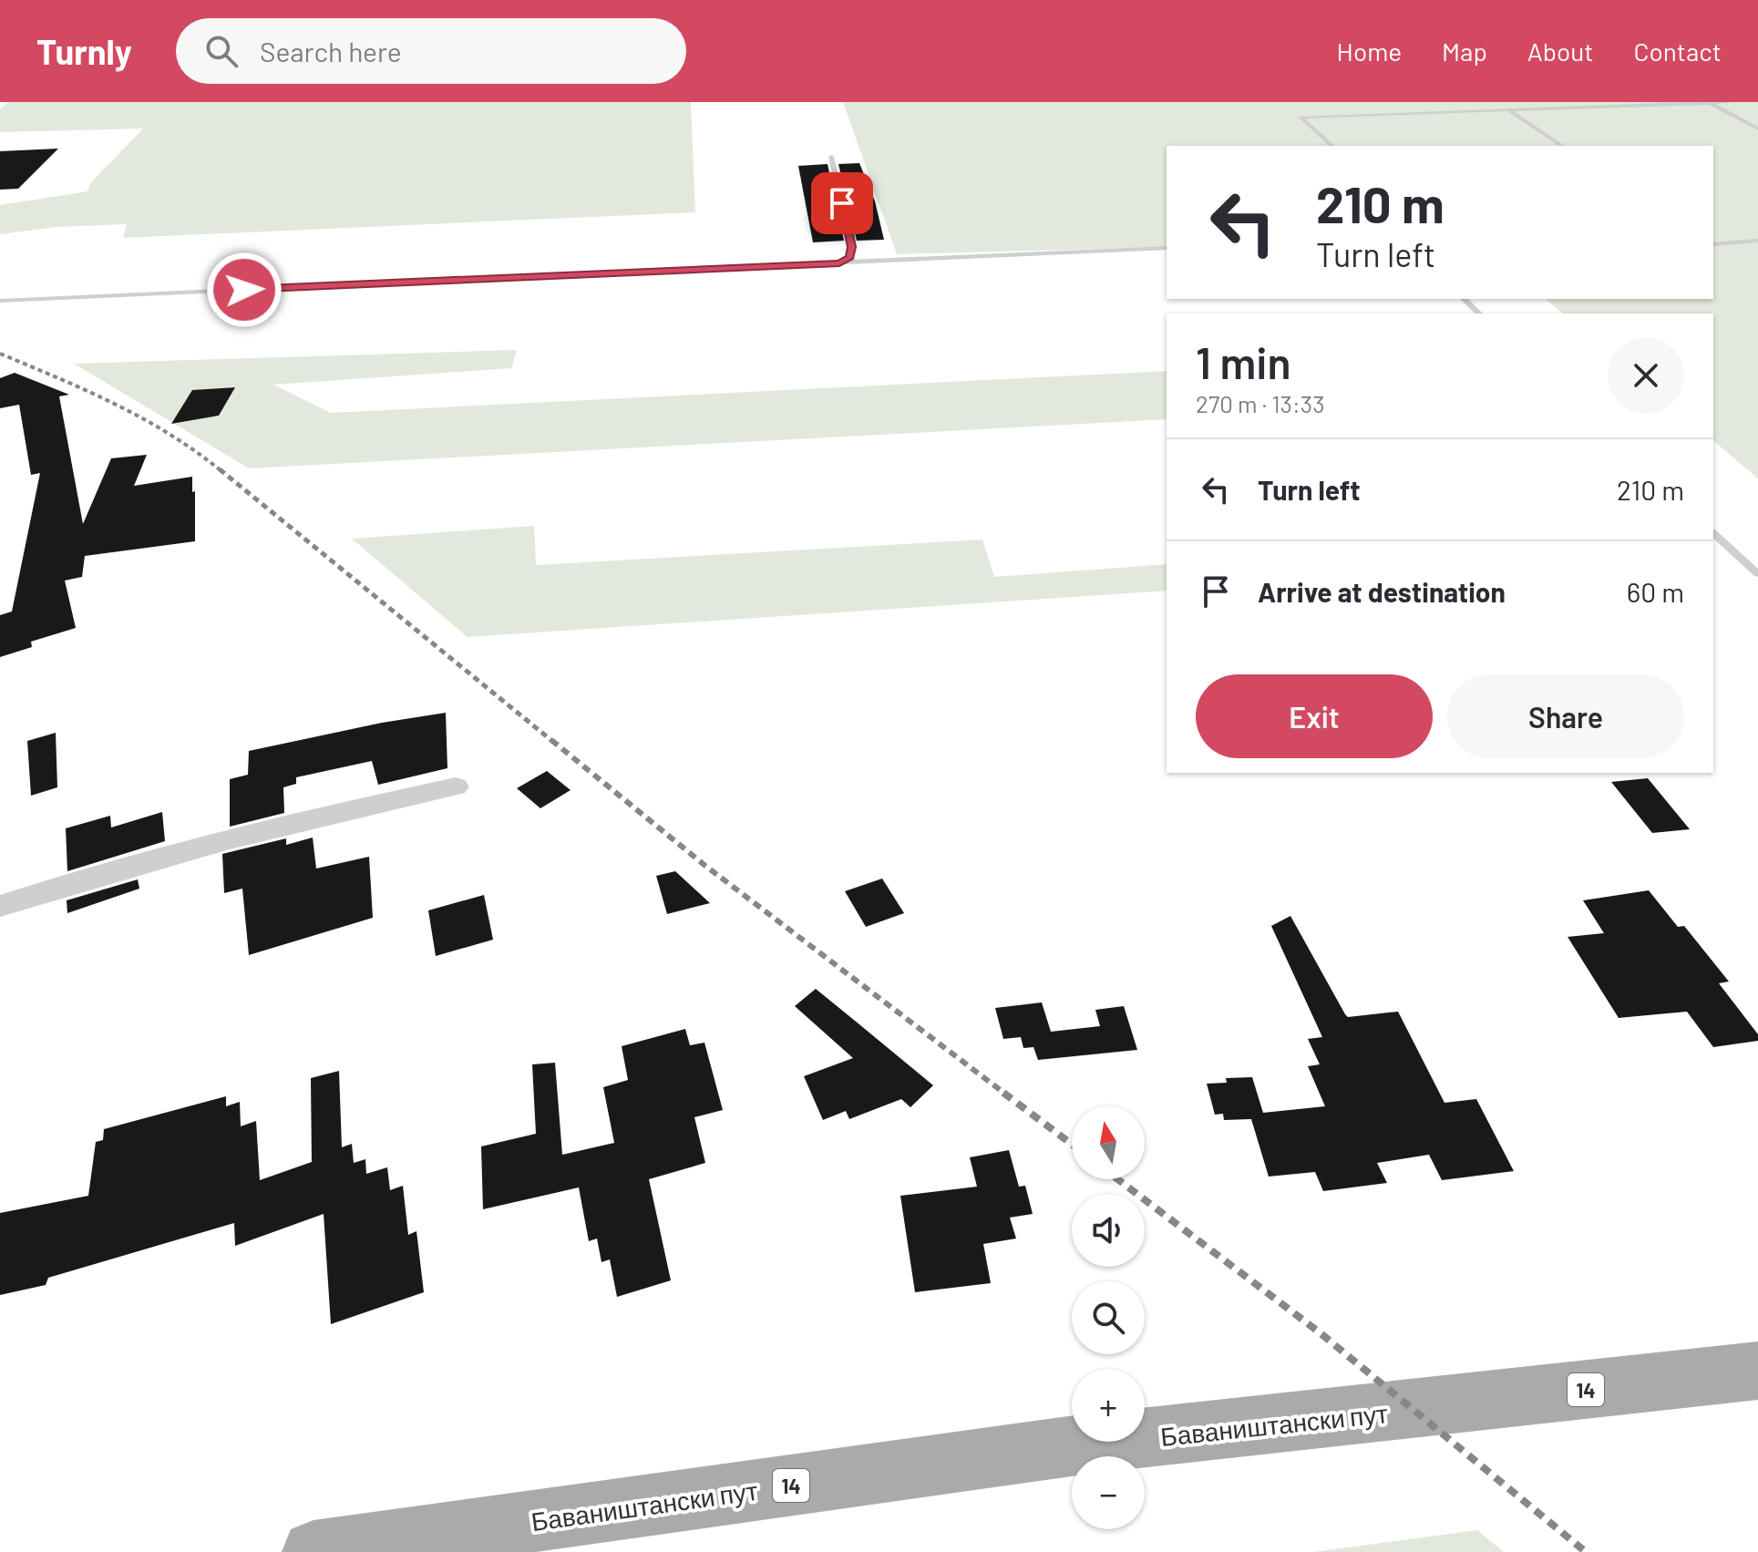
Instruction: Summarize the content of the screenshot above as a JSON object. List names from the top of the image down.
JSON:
{
  "streets": {
    "main road": ["14", "Баваништански пут"]
  },
  "north": "top",
  "page": {
    "header": "Turnly",
    "search": "Search here",
    "nav": [
      "Home",
      "Map",
      "About",
      "Contact"
    ],
    "turn": ["210 m", "Turn left"],
    "heading": ["1 min", "270 m · 13:33"],
    "list": [
      {
        "name": "Turn left",
        "value": "210 m"
      },
      {
        "name": "Arrive at destination",
        "value": "60 m"
      }
    ],
    "buttons": ["Exit", "Share"],
    "map_buttons": ["+", "−"]
  }
}
